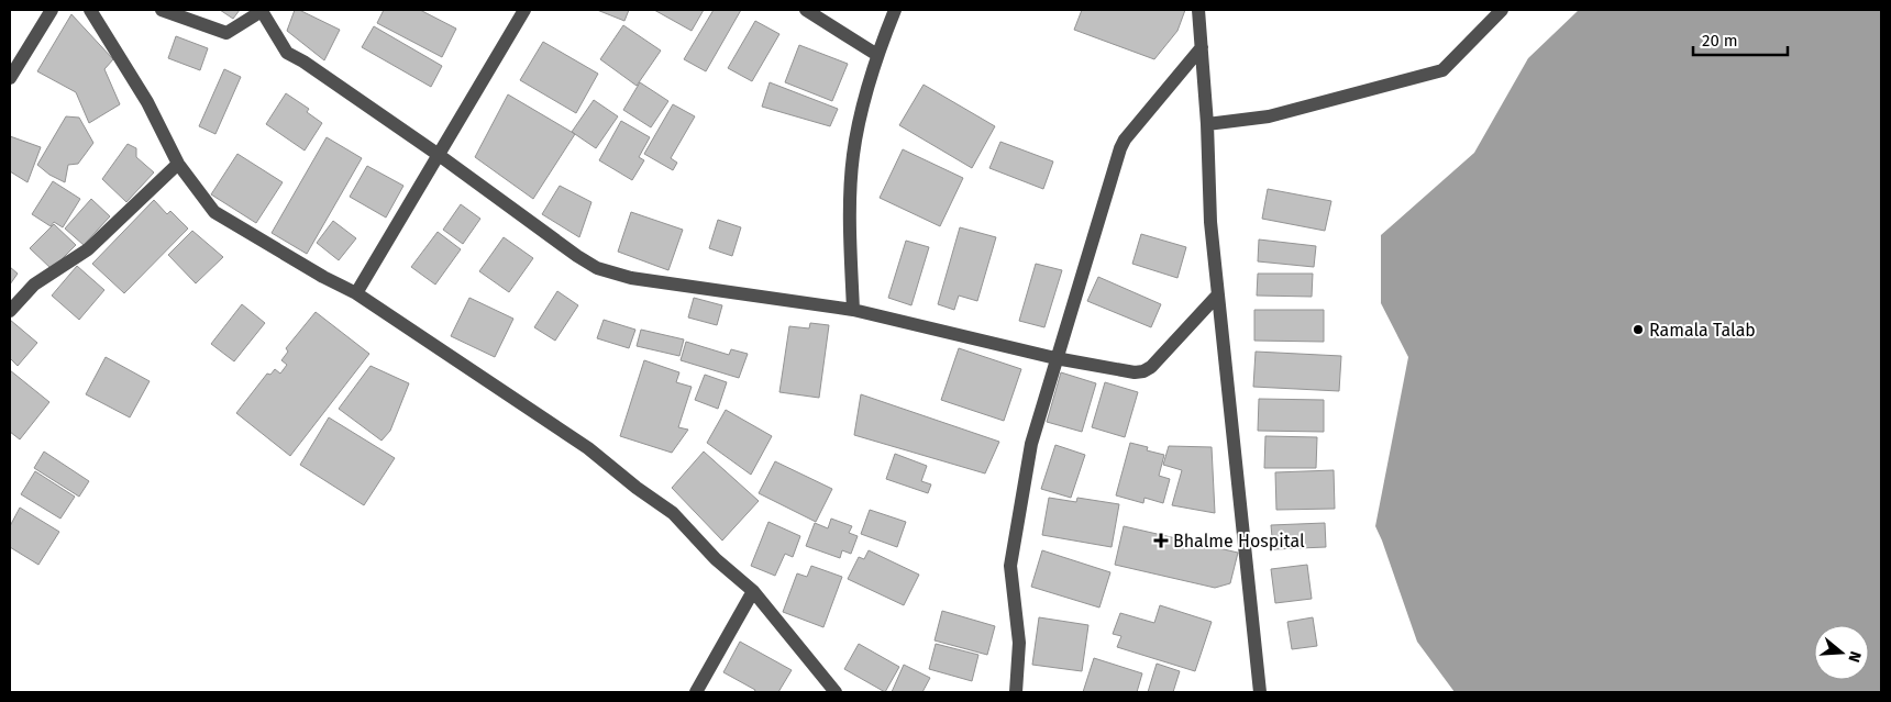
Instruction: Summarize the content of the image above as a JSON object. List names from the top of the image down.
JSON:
{
  "places": {
    "other": ["Ramala Talab"],
    "health": ["Bhalme Hospital"]
  },
  "scale_bar": "20 m",
  "north": "right"
}
